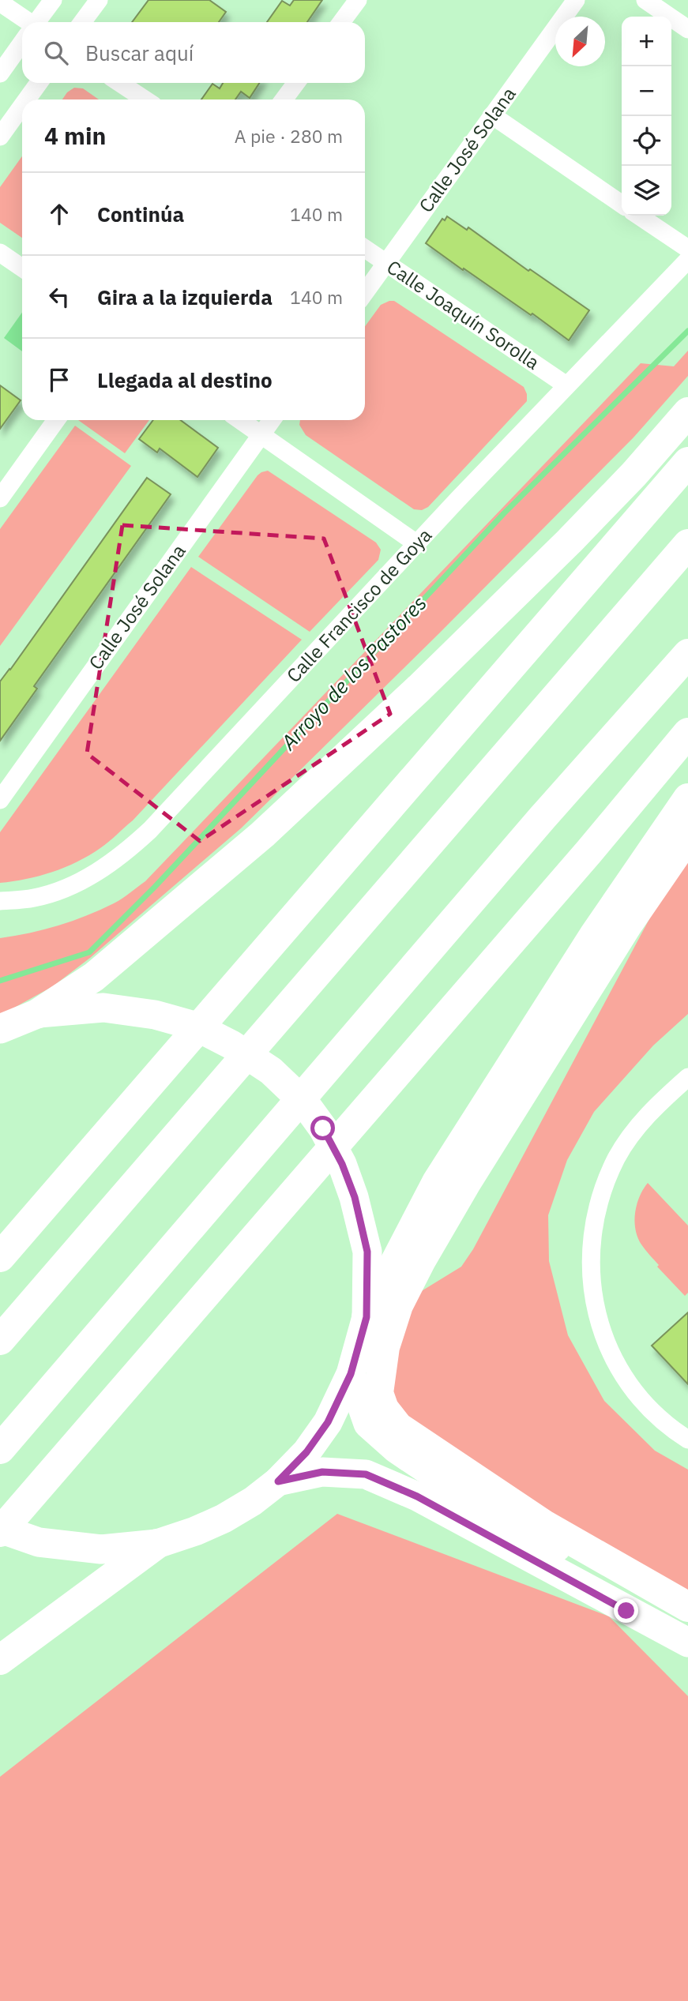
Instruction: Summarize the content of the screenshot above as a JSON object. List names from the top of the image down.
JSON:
{
  "streets": {
    "street": ["Calle José Solana", "Calle Joaquín Sorolla", "Calle Francisco de Goya"]
  },
  "crossings": [
    ["Calle José Solana", "Calle Joaquín Sorolla"],
    ["Calle Joaquín Sorolla", "Calle Francisco de Goya"]
  ],
  "water": ["Arroyo de los Pastores"],
  "north": "bottom left",
  "page": {
    "map_buttons": ["+", "−"],
    "search": "Buscar aquí",
    "heading": ["4 min", "A pie · 280 m"],
    "list": [
      ["Continúa", "140 m"],
      ["Gira a la izquierda", "140 m"],
      "Llegada al destino"
    ]
  }
}
